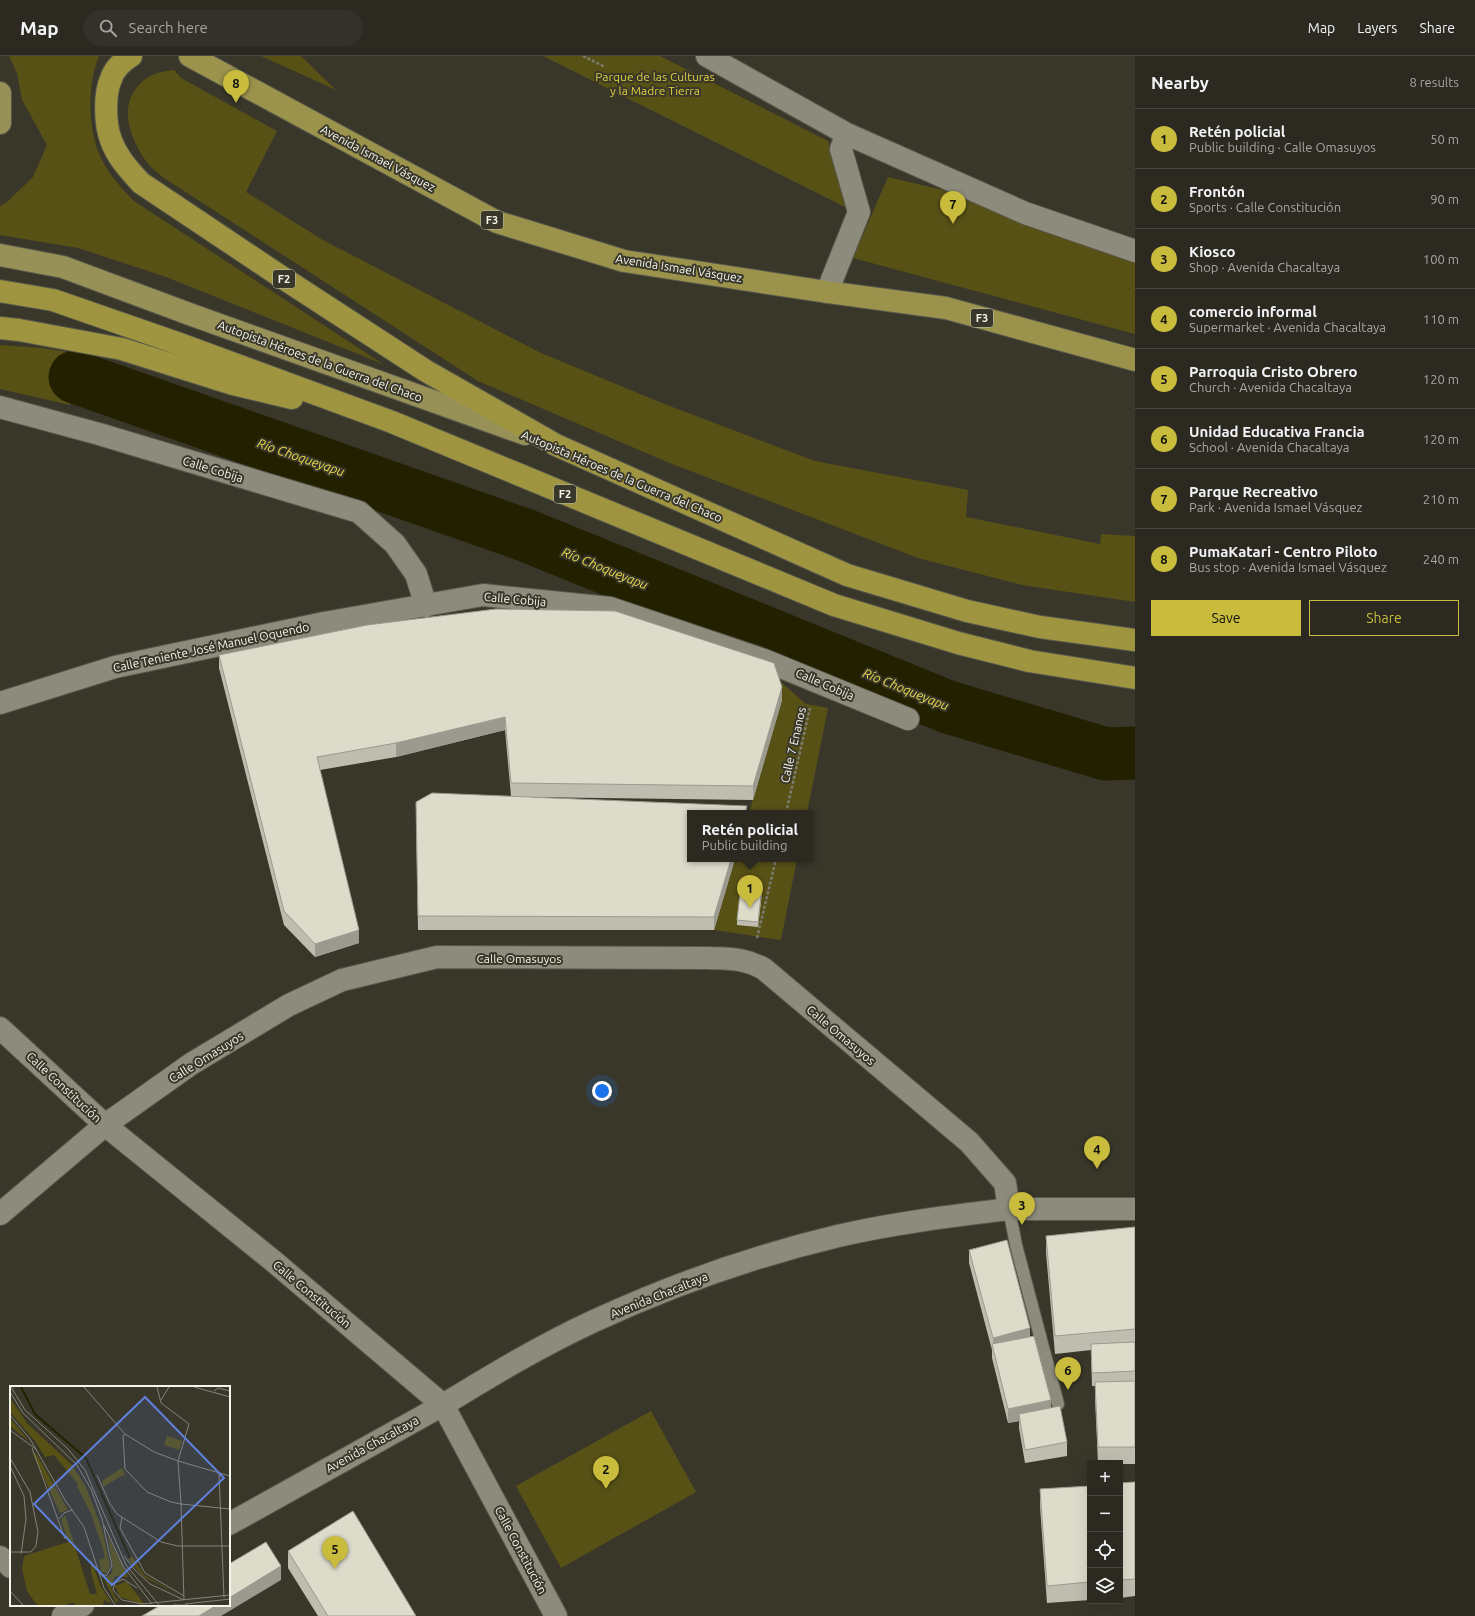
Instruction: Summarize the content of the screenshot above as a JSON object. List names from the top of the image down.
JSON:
{
  "streets": {
    "highway": [
      "Avenida Ismael Vásquez",
      "F3",
      "F2",
      "Autopista Héroes de la Guerra del Chaco"
    ],
    "street": [
      "Calle Cobija",
      "Calle Teniente José Manuel Oquendo",
      "Calle Omasuyos",
      "Calle Constitución",
      "Avenida Chacaltaya"
    ],
    "path": ["Calle 7 Enanos"]
  },
  "crossings": [
    ["F2", "Autopista Héroes de la Guerra del Chaco"],
    ["Calle Cobija", "Calle Teniente José Manuel Oquendo"],
    ["Calle Cobija", "Calle 7 Enanos"],
    ["Calle Omasuyos", "Calle Constitución"],
    ["Calle Omasuyos", "Avenida Chacaltaya"],
    ["Calle Constitución", "Avenida Chacaltaya"]
  ],
  "water": ["Río Choqueyapu"],
  "parks": ["Parque de las Culturas y la Madre Tierra"],
  "page": {
    "header": "Map",
    "search": "Search here",
    "nav": ["Map", "Layers", "Share"],
    "heading": ["Nearby", "8 results"],
    "pins": [
      "8",
      "7",
      "1",
      "4",
      "3",
      "6",
      "2",
      "5"
    ],
    "list": [
      {
        "mark": "1",
        "name": "Retén policial",
        "note": "Public building · Calle Omasuyos",
        "value": "50 m"
      },
      {
        "mark": "2",
        "name": "Frontón",
        "note": "Sports · Calle Constitución",
        "value": "90 m"
      },
      {
        "mark": "3",
        "name": "Kiosco",
        "note": "Shop · Avenida Chacaltaya",
        "value": "100 m"
      },
      {
        "mark": "4",
        "name": "comercio informal",
        "note": "Supermarket · Avenida Chacaltaya",
        "value": "110 m"
      },
      {
        "mark": "5",
        "name": "Parroquia Cristo Obrero",
        "note": "Church · Avenida Chacaltaya",
        "value": "120 m"
      },
      {
        "mark": "6",
        "name": "Unidad Educativa Francia",
        "note": "School · Avenida Chacaltaya",
        "value": "120 m"
      },
      {
        "mark": "7",
        "name": "Parque Recreativo",
        "note": "Park · Avenida Ismael Vásquez",
        "value": "210 m"
      },
      {
        "mark": "8",
        "name": "PumaKatari - Centro Piloto",
        "note": "Bus stop · Avenida Ismael Vásquez",
        "value": "240 m"
      }
    ],
    "buttons": ["Save", "Share"],
    "popup": ["Retén policial", "Public building"],
    "map_buttons": ["+", "−"]
  }
}
